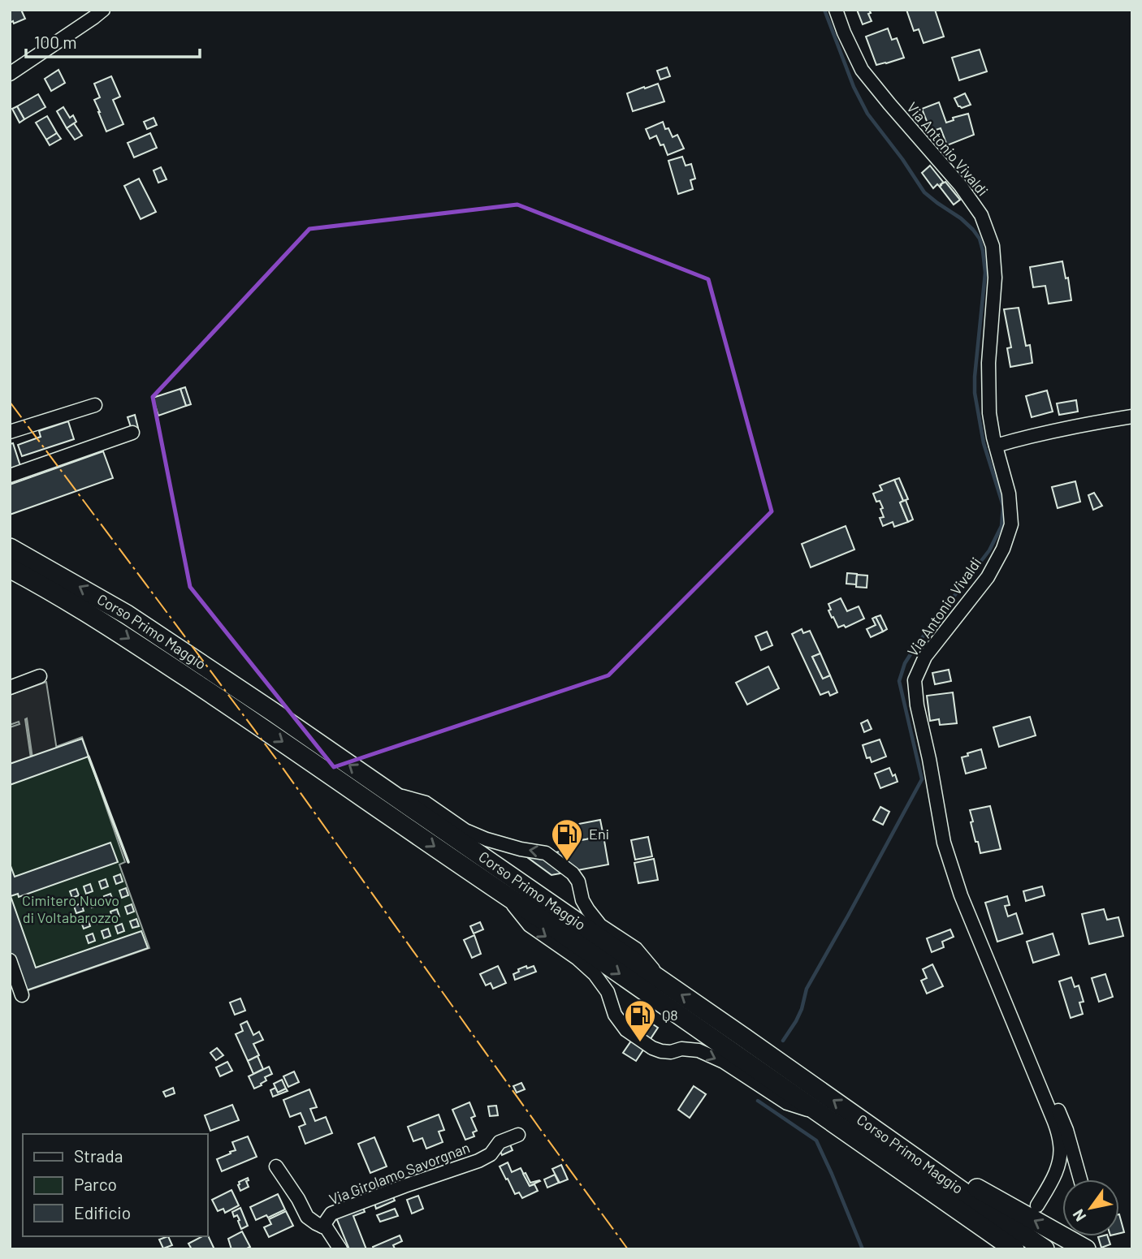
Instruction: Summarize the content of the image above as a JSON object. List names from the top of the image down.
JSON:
{
  "streets": {
    "highway": ["Corso Primo Maggio"],
    "street": ["Via Antonio Vivaldi", "Via Girolamo Savorgnan"]
  },
  "parks": ["Cimitero Nuovo di Voltabarozzo"],
  "places": {
    "fuel station": ["Eni", "Q8"]
  },
  "legend": ["Strada", "Parco", "Edificio"],
  "scale_bar": "100 m",
  "north": "bottom left"
}
